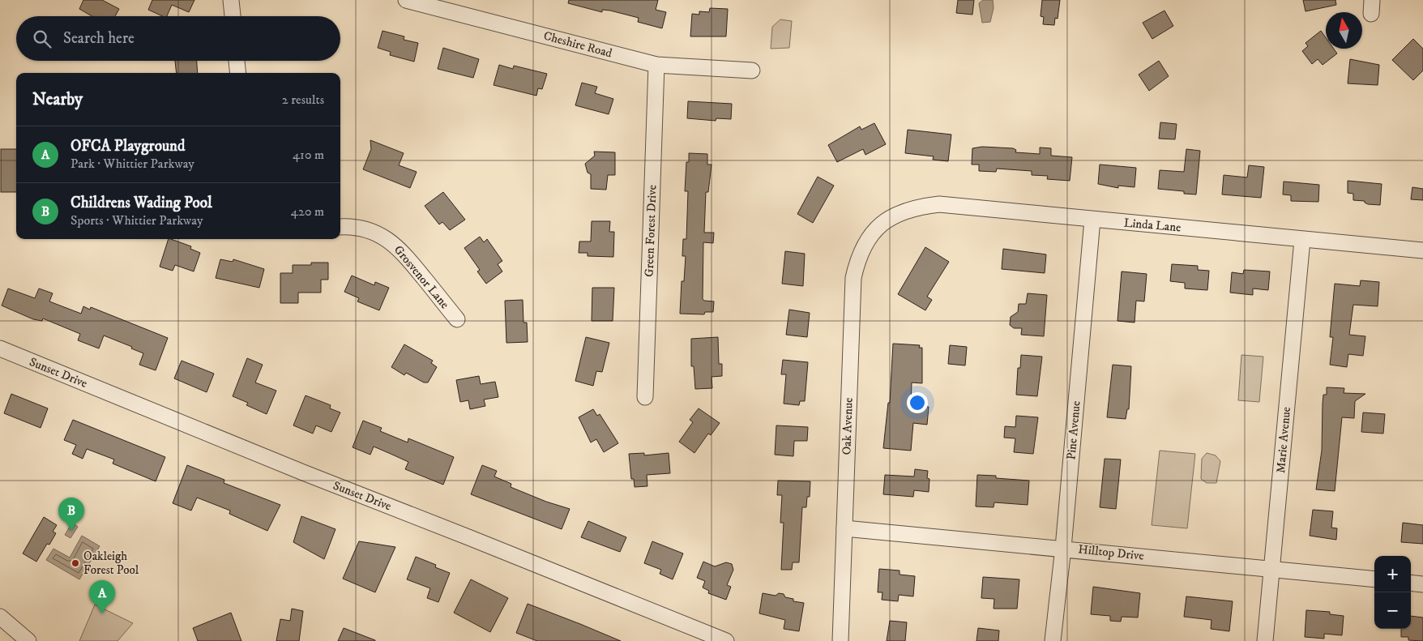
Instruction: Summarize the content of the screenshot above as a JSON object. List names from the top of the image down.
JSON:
{
  "streets": {
    "street": [
      "Cheshire Road",
      "Linda Lane",
      "Green Forest Drive",
      "Grosvenor Lane",
      "Sunset Drive",
      "Oak Avenue",
      "Pine Avenue",
      "Marie Avenue",
      "Hilltop Drive"
    ]
  },
  "crossings": [
    ["Cheshire Road", "Green Forest Drive"],
    ["Linda Lane", "Oak Avenue"],
    ["Linda Lane", "Pine Avenue"],
    ["Linda Lane", "Marie Avenue"],
    ["Oak Avenue", "Hilltop Drive"],
    ["Pine Avenue", "Hilltop Drive"],
    ["Marie Avenue", "Hilltop Drive"]
  ],
  "places": ["Oakleigh Forest Pool"],
  "north": "top",
  "page": {
    "search": "Search here",
    "heading": ["Nearby", "2 results"],
    "list": [
      {
        "mark": "A",
        "name": "OFCA Playground",
        "note": "Park · Whittier Parkway",
        "value": "410 m"
      },
      {
        "mark": "B",
        "name": "Childrens Wading Pool",
        "note": "Sports · Whittier Parkway",
        "value": "420 m"
      }
    ],
    "pins": ["B", "A"],
    "map_buttons": ["+", "−"]
  }
}
